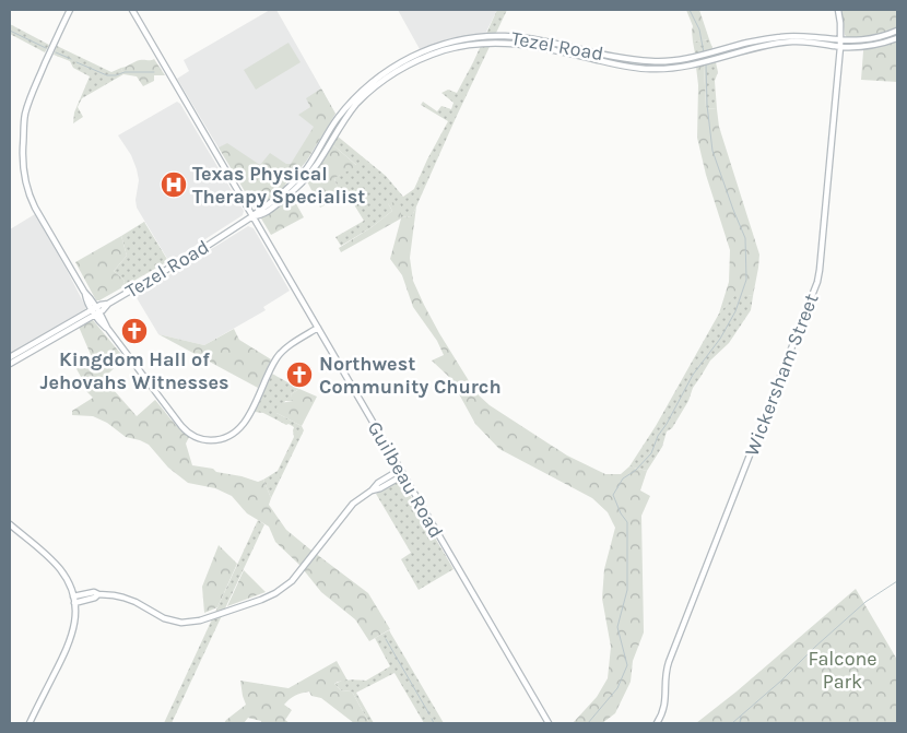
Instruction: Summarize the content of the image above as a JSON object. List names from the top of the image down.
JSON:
{
  "streets": {
    "main road": ["Tezel Road", "Wickersham Street", "Guilbeau Road"]
  },
  "crossings": [
    ["Tezel Road", "Wickersham Street"],
    ["Tezel Road", "Guilbeau Road"]
  ],
  "parks": ["Falcone Park"],
  "places": {
    "hospital": ["Texas Physical Therapy Specialist"],
    "church": ["Kingdom Hall of Jehovahs Witnesses", "Northwest Community Church"]
  }
}
